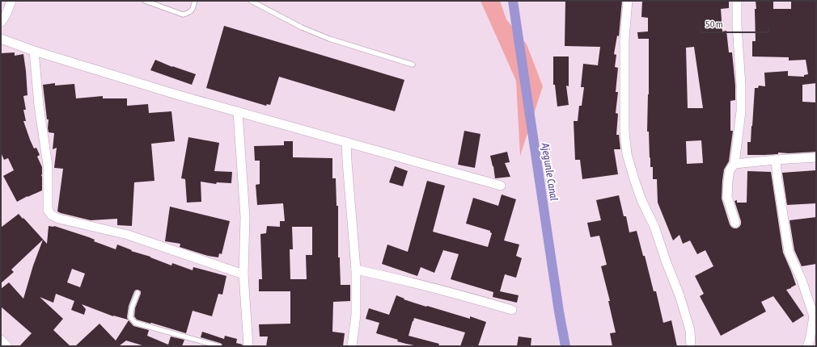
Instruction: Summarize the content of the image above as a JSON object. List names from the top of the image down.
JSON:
{
  "water": ["Ajegunle Canal"],
  "scale_bar": "50 m"
}
